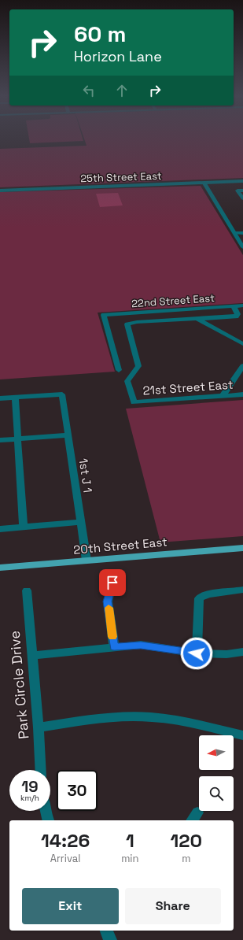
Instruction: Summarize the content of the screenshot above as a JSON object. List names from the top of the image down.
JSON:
{
  "streets": {
    "main road": ["20th Street East"],
    "street": [
      "25th Street East",
      "22nd Street East",
      "21st Street East",
      "1st J 1",
      "Park Circle Drive"
    ]
  },
  "crossings": [
    ["1st J 1", "20th Street East"]
  ],
  "north": "left",
  "page": {
    "turn": ["60 m", "Horizon Lane"],
    "speed": "19 km/h",
    "limit": "30",
    "eta": [
      "14:26",
      "Arrival",
      "1",
      "min",
      "120",
      "m"
    ],
    "buttons": ["Exit", "Share"]
  }
}
